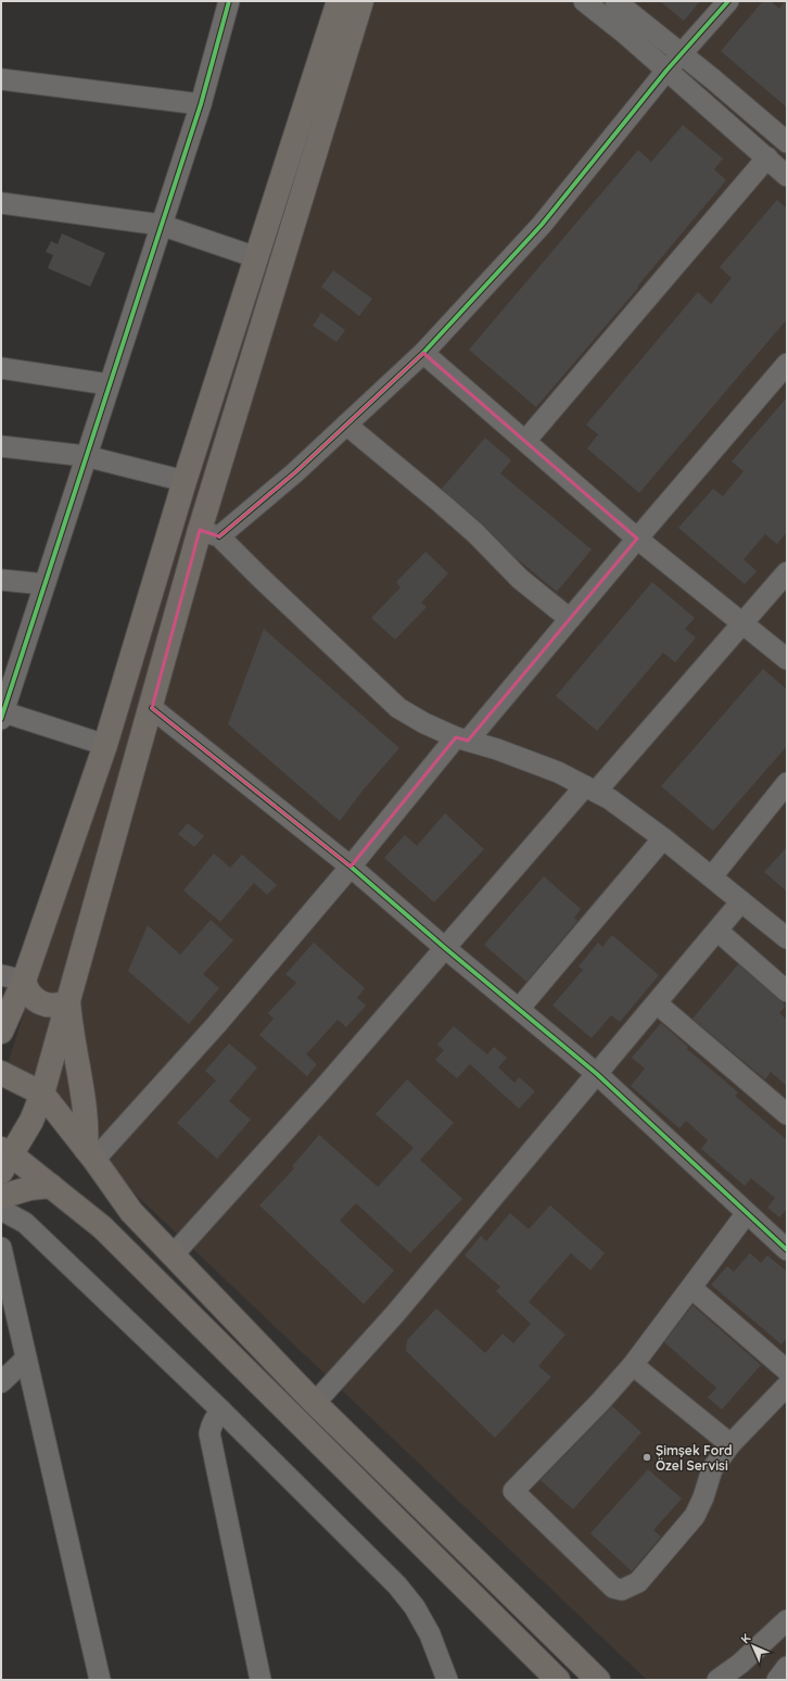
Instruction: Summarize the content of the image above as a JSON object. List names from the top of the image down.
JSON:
{
  "places": ["Şimşek Ford Özel Servisi"],
  "north": "top left"
}
